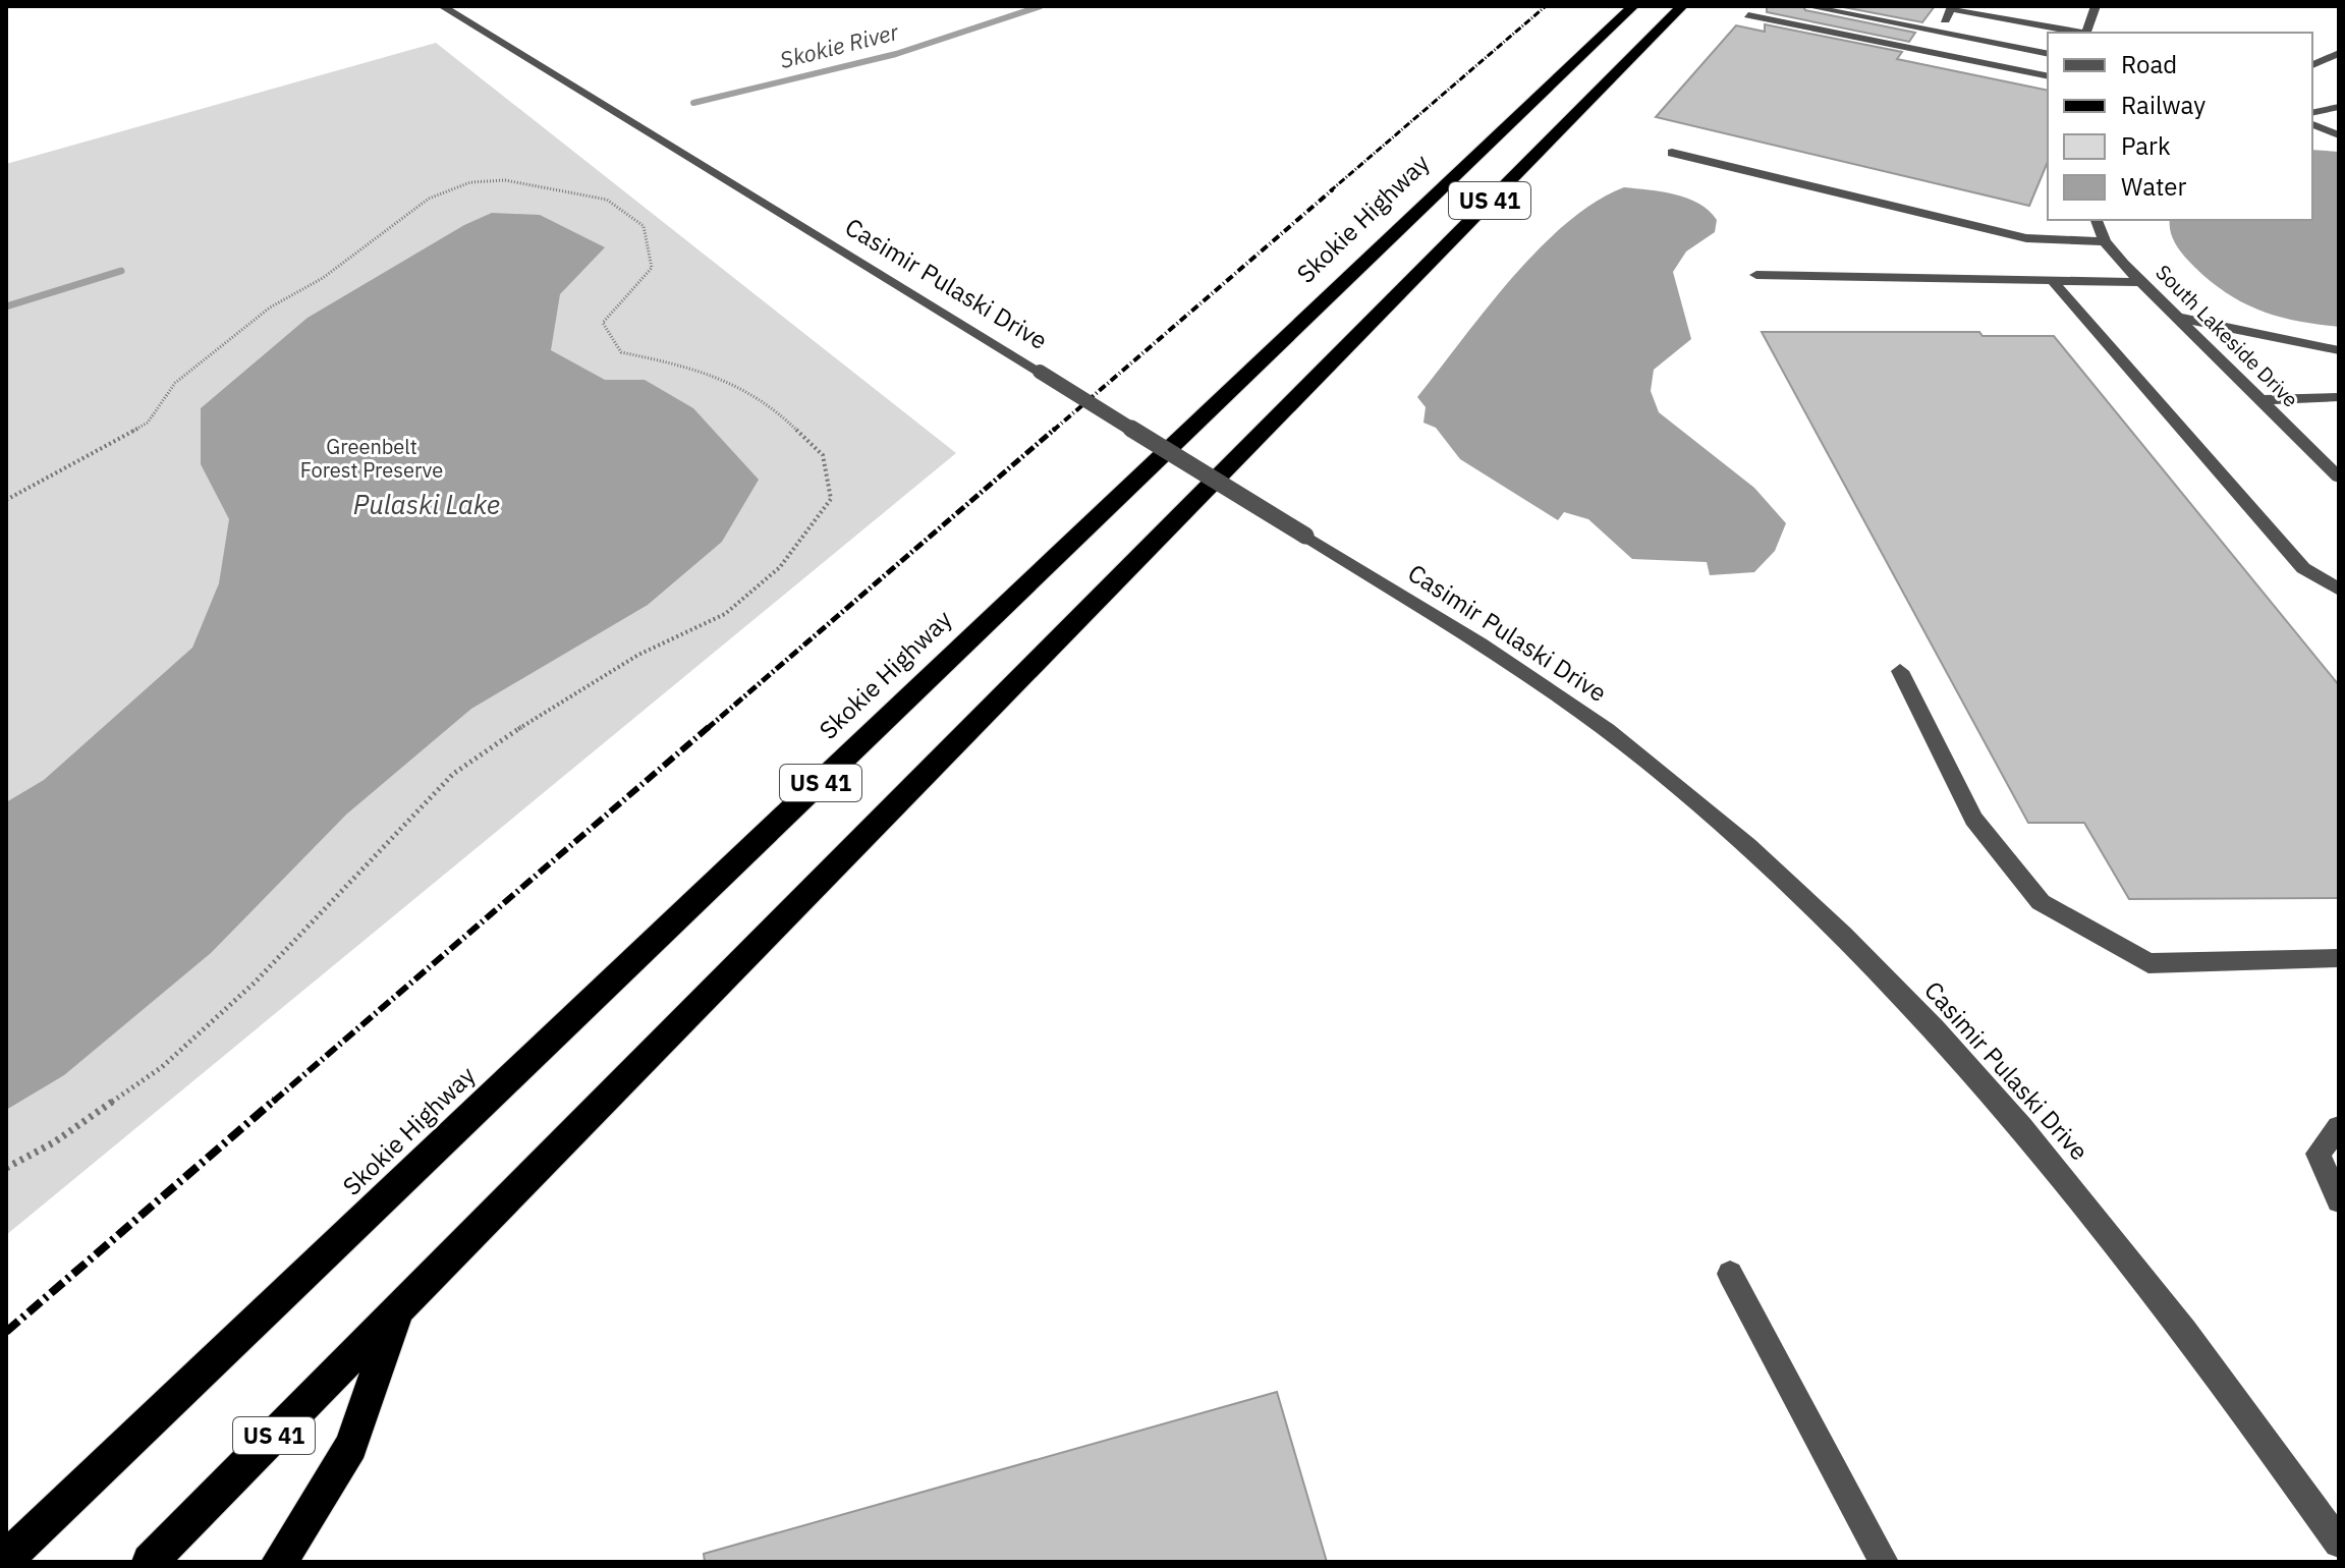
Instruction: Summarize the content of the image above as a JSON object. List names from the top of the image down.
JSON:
{
  "streets": {
    "highway": ["US 41", "Skokie Highway"],
    "street": ["Casimir Pulaski Drive", "South Lakeside Drive"]
  },
  "water": ["Skokie River", "Pulaski Lake"],
  "parks": ["Greenbelt Forest Preserve"],
  "legend": [
    "Road",
    "Railway",
    "Park",
    "Water"
  ]
}
